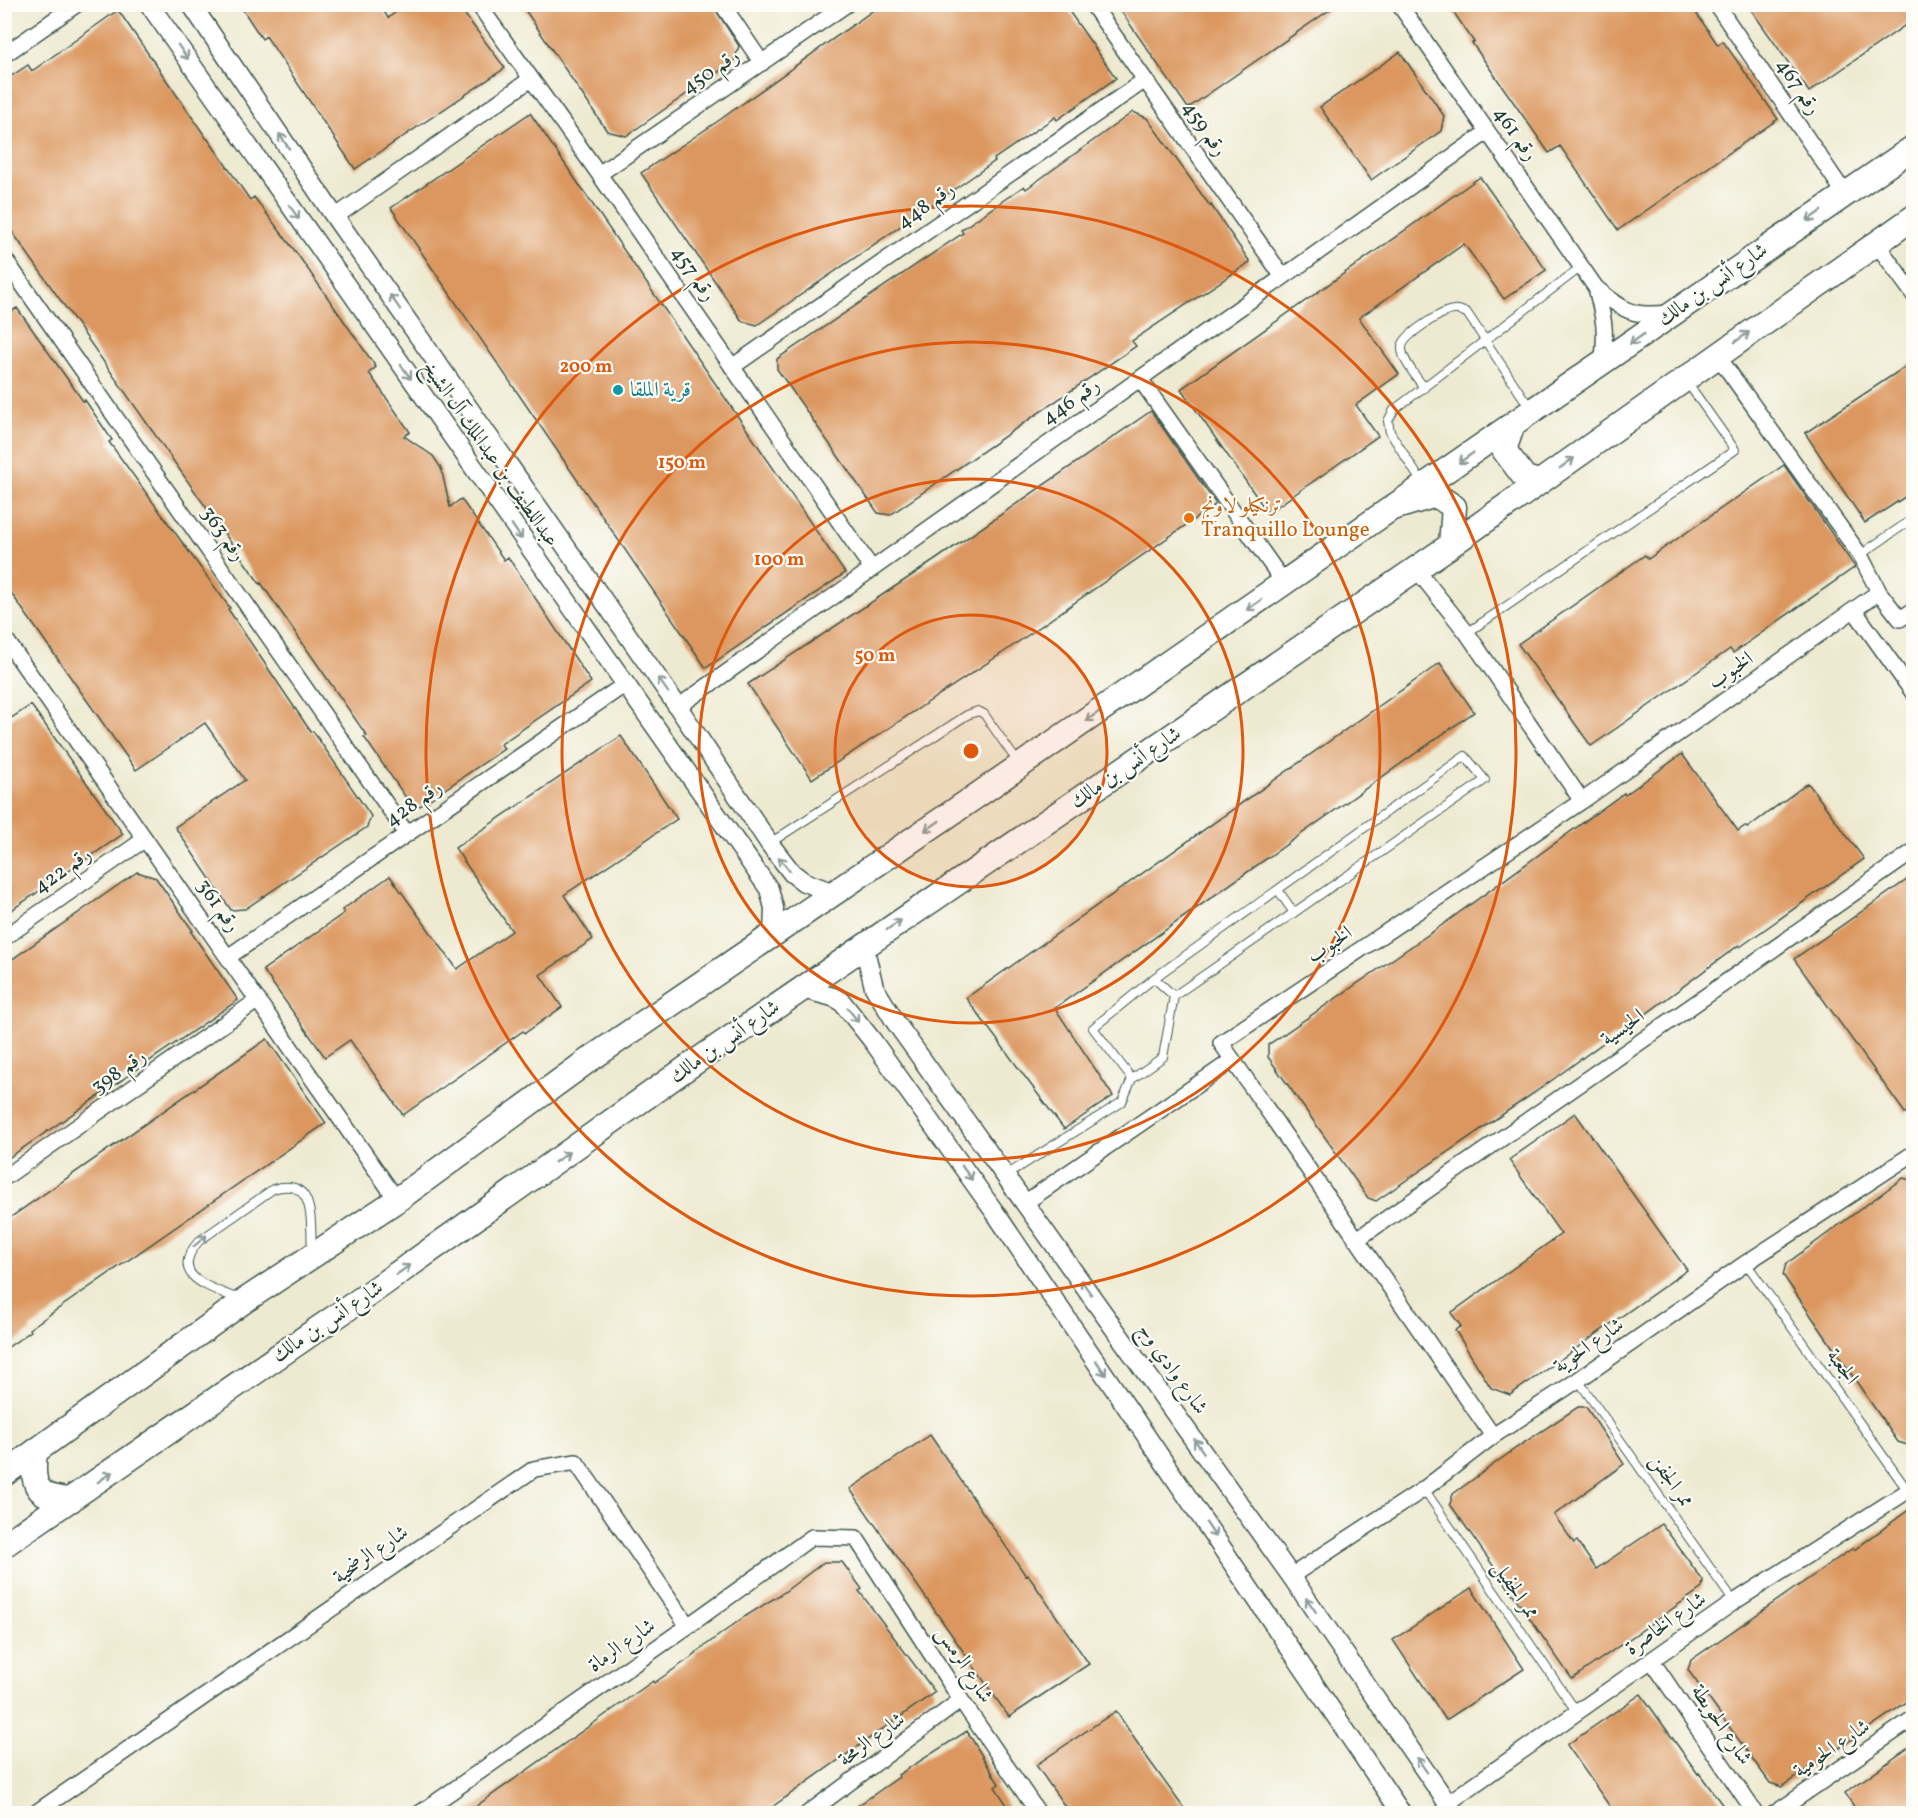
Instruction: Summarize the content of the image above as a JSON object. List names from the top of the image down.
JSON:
{
  "streets": {
    "main road": ["شارع أنس بن مالك"],
    "street": [
      "رقم 450",
      "رقم 467",
      "رقم 459",
      "رقم 461",
      "رقم 448",
      "رقم 457",
      "رقم 446",
      "عبداللطيف بن عبدالملك آل الشيخ",
      "رقم 363",
      "الخبوب",
      "رقم 428",
      "رقم 422",
      "رقم 361",
      "الحيسية",
      "رقم 398",
      "شارع الحوية",
      "شارع وادي وج",
      "شارع الرضحية",
      "شارع الخاصرة",
      "شارع الرماة",
      "شارع الرمس",
      "شارع الحويطة",
      "شارع الرمحة",
      "شارع الحومية"
    ],
    "lane": ["الجعبة", "ممر الجفن", "ممر الجفيل"]
  },
  "crossings": [
    ["رقم 450", "رقم 457"],
    ["رقم 467", "شارع أنس بن مالك"],
    ["رقم 459", "رقم 448"],
    ["رقم 459", "رقم 446"],
    ["رقم 461", "رقم 446"],
    ["رقم 448", "رقم 457"],
    ["رقم 457", "رقم 446"],
    ["شارع أنس بن مالك", "عبداللطيف بن عبدالملك آل الشيخ"],
    ["شارع أنس بن مالك", "رقم 361"],
    ["شارع أنس بن مالك", "شارع وادي وج"],
    ["رقم 446", "عبداللطيف بن عبدالملك آل الشيخ"],
    ["عبداللطيف بن عبدالملك آل الشيخ", "رقم 428"],
    ["رقم 363", "رقم 428"],
    ["الخبوب", "الحيسية"],
    ["الخبوب", "شارع الحوية"],
    ["رقم 428", "رقم 361"],
    ["رقم 422", "رقم 361"],
    ["رقم 361", "رقم 398"],
    ["شارع الحوية", "الجعبة"],
    ["شارع الحوية", "شارع وادي وج"],
    ["شارع الحوية", "ممر الجفن"],
    ["شارع الحوية", "ممر الجفيل"],
    ["الجعبة", "شارع الخاصرة"],
    ["شارع وادي وج", "شارع الخاصرة"],
    ["ممر الجفن", "شارع الخاصرة"],
    ["شارع الرضحية", "شارع الرماة"],
    ["ممر الجفيل", "شارع الخاصرة"],
    ["شارع الخاصرة", "شارع الحويطة"],
    ["شارع الرماة", "شارع الرمس"],
    ["شارع الرمس", "شارع الرمحة"]
  ],
  "places": ["قرية الملقا", "ترنكيلو لاونج Tranquillo Lounge"],
  "rings": [
    "200 m",
    "150 m",
    "100 m",
    "50 m"
  ]
}
